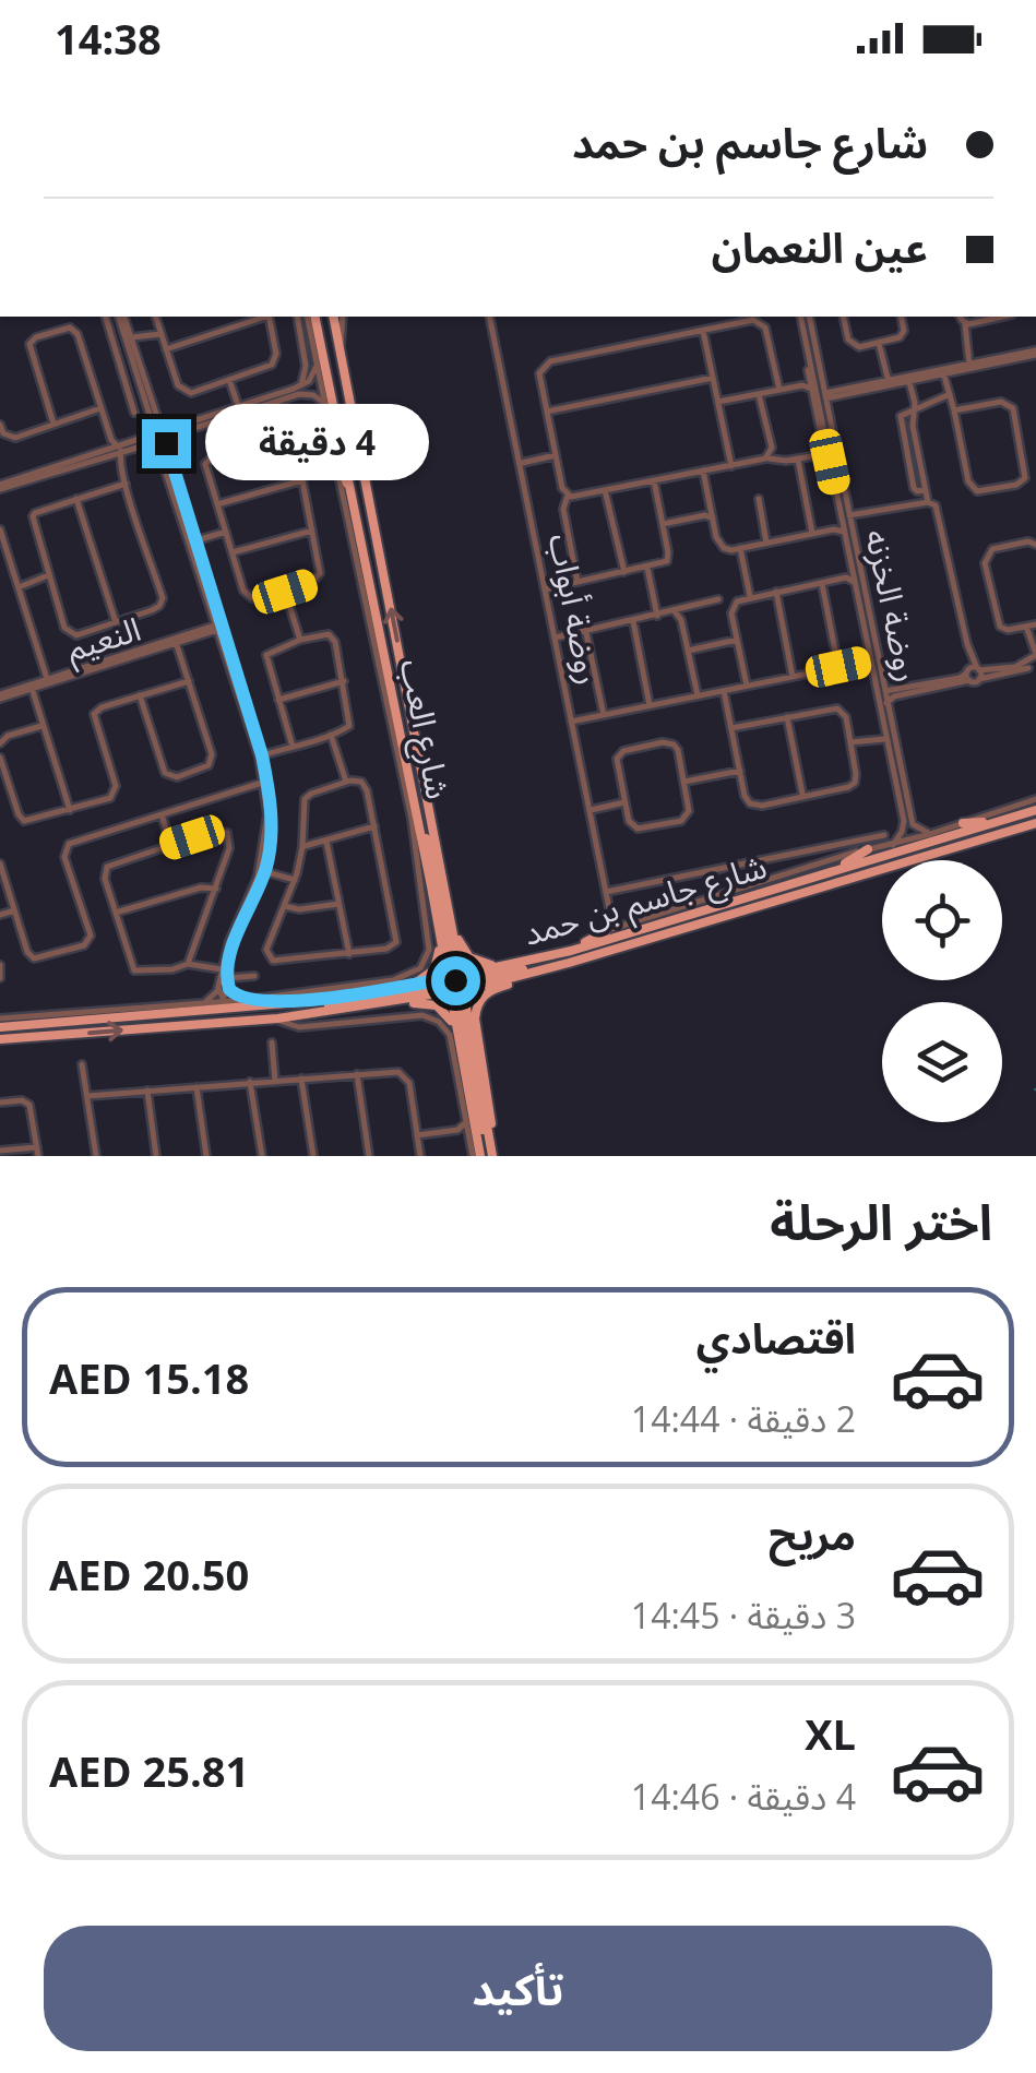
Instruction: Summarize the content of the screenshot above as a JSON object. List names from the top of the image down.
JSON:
{
  "streets": {
    "main road": ["شارع العب", "شارع جاسم بن حمد"],
    "street": ["روضة الخزنه", "روضة أبواب", "النعيم"]
  },
  "crossings": [
    ["شارع العب", "شارع جاسم بن حمد"]
  ],
  "page": {
    "status": "14:38",
    "banner": ["شارع جاسم بن حمد", "عين النعمان"],
    "bubble": "4 دقيقة",
    "heading": "اختر الرحلة",
    "list": [
      {
        "name": "اقتصادي",
        "note": "2 دقيقة · 14:44",
        "value": "AED 15.18"
      },
      {
        "name": "مريح",
        "note": "3 دقيقة · 14:45",
        "value": "AED 20.50"
      },
      {
        "name": "XL",
        "note": "4 دقيقة · 14:46",
        "value": "AED 25.81"
      }
    ],
    "buttons": "تأكيد"
  }
}
